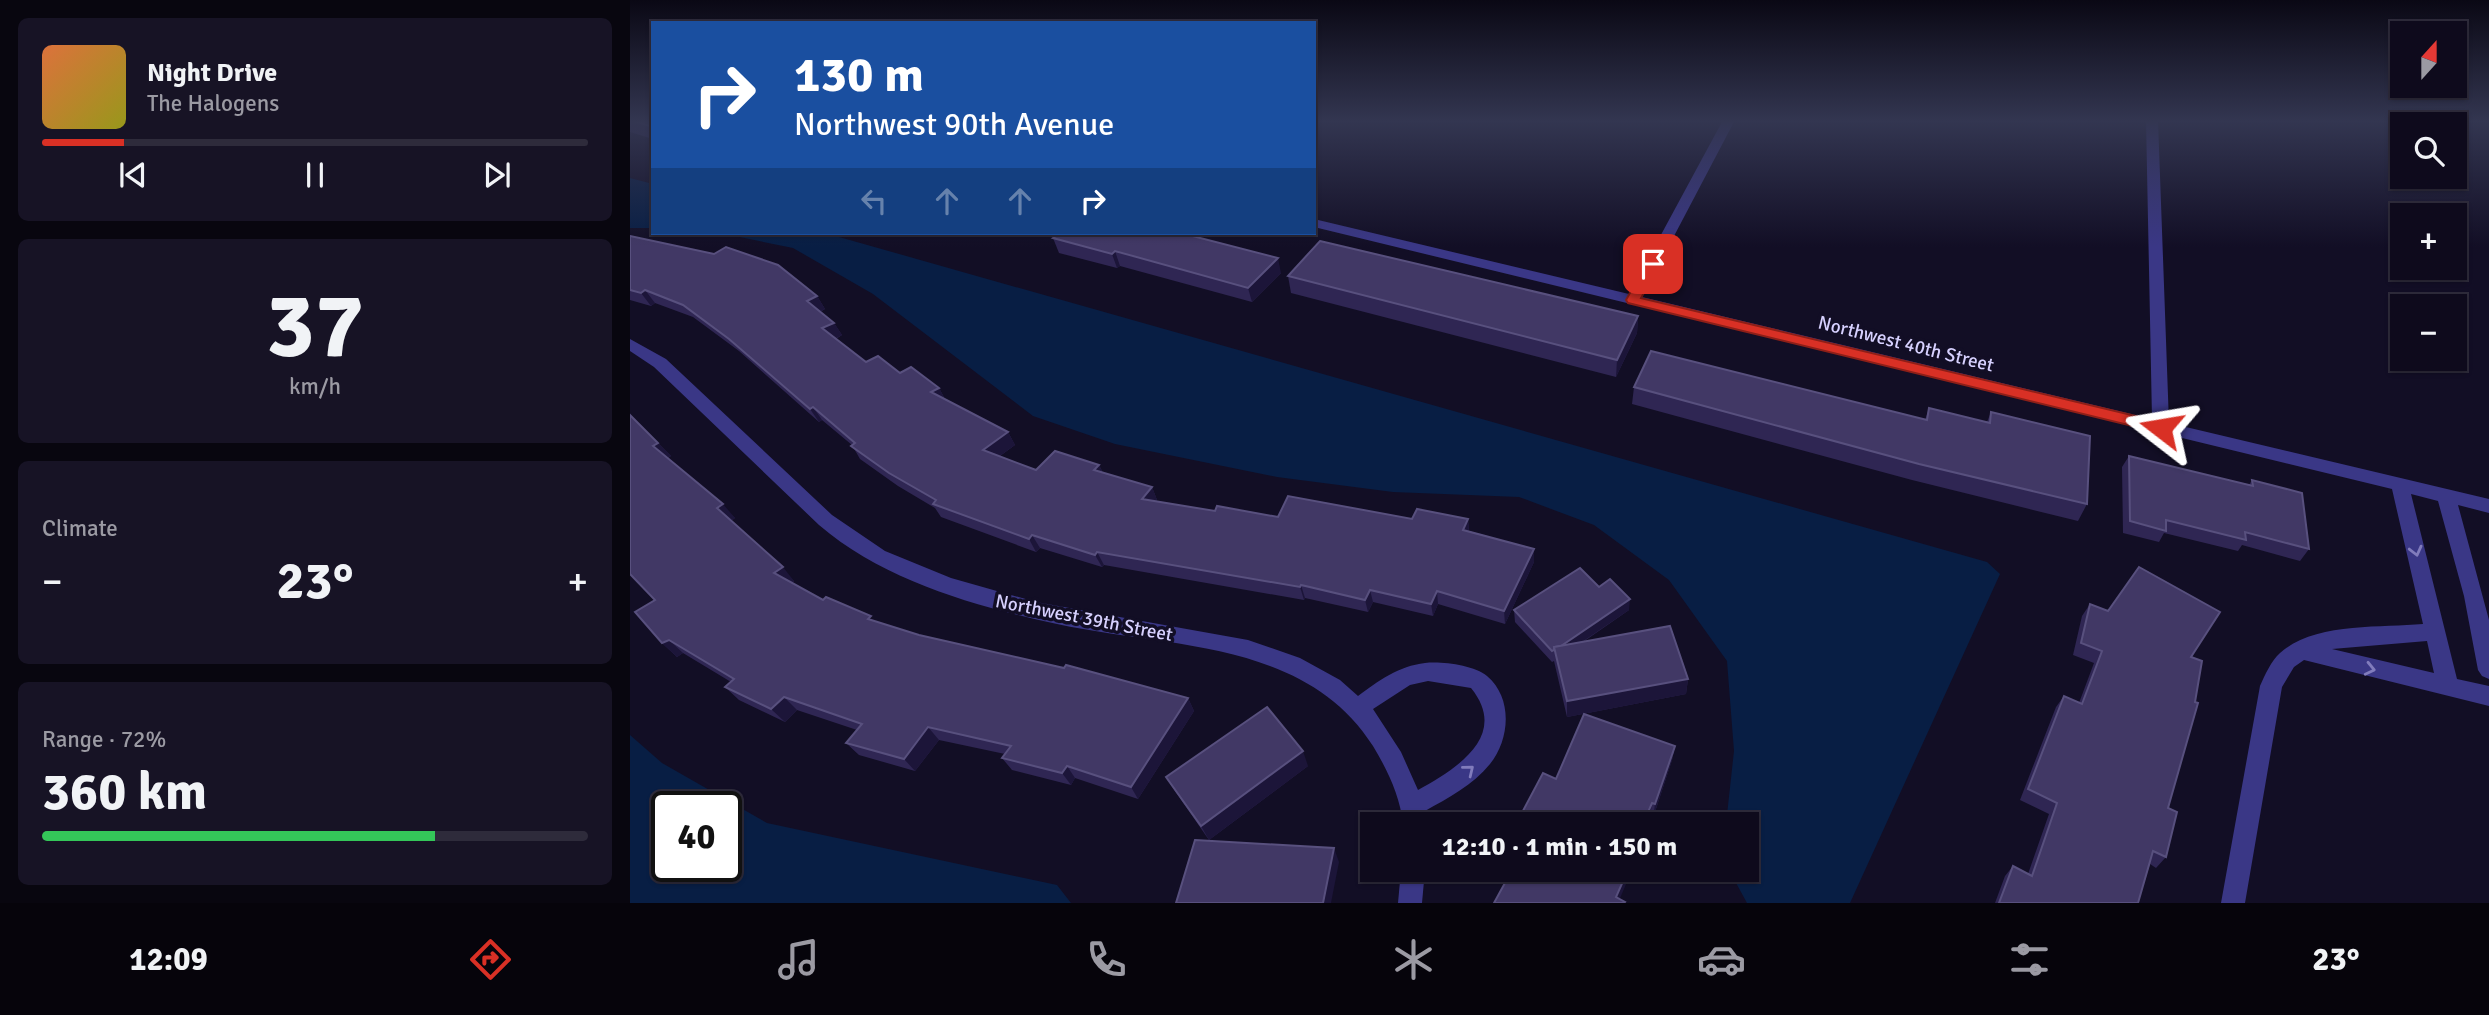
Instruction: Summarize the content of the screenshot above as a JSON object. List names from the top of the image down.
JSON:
{
  "streets": {
    "street": ["Northwest 40th Street", "Northwest 39th Street"]
  },
  "north": "top",
  "page": {
    "map_buttons": ["+", "−"],
    "turn": ["130 m", "Northwest 90th Avenue"],
    "song": ["Night Drive", "The Halogens"],
    "tile": [
      ["37", "km/h"],
      "Climate",
      ["Range · 72%", "360 km"]
    ],
    "heat": ["−", "23°", "+"],
    "limit": "40",
    "trip": "12:10 · 1 min · 150 m",
    "tabs": ["12:09", "23°"]
  }
}
